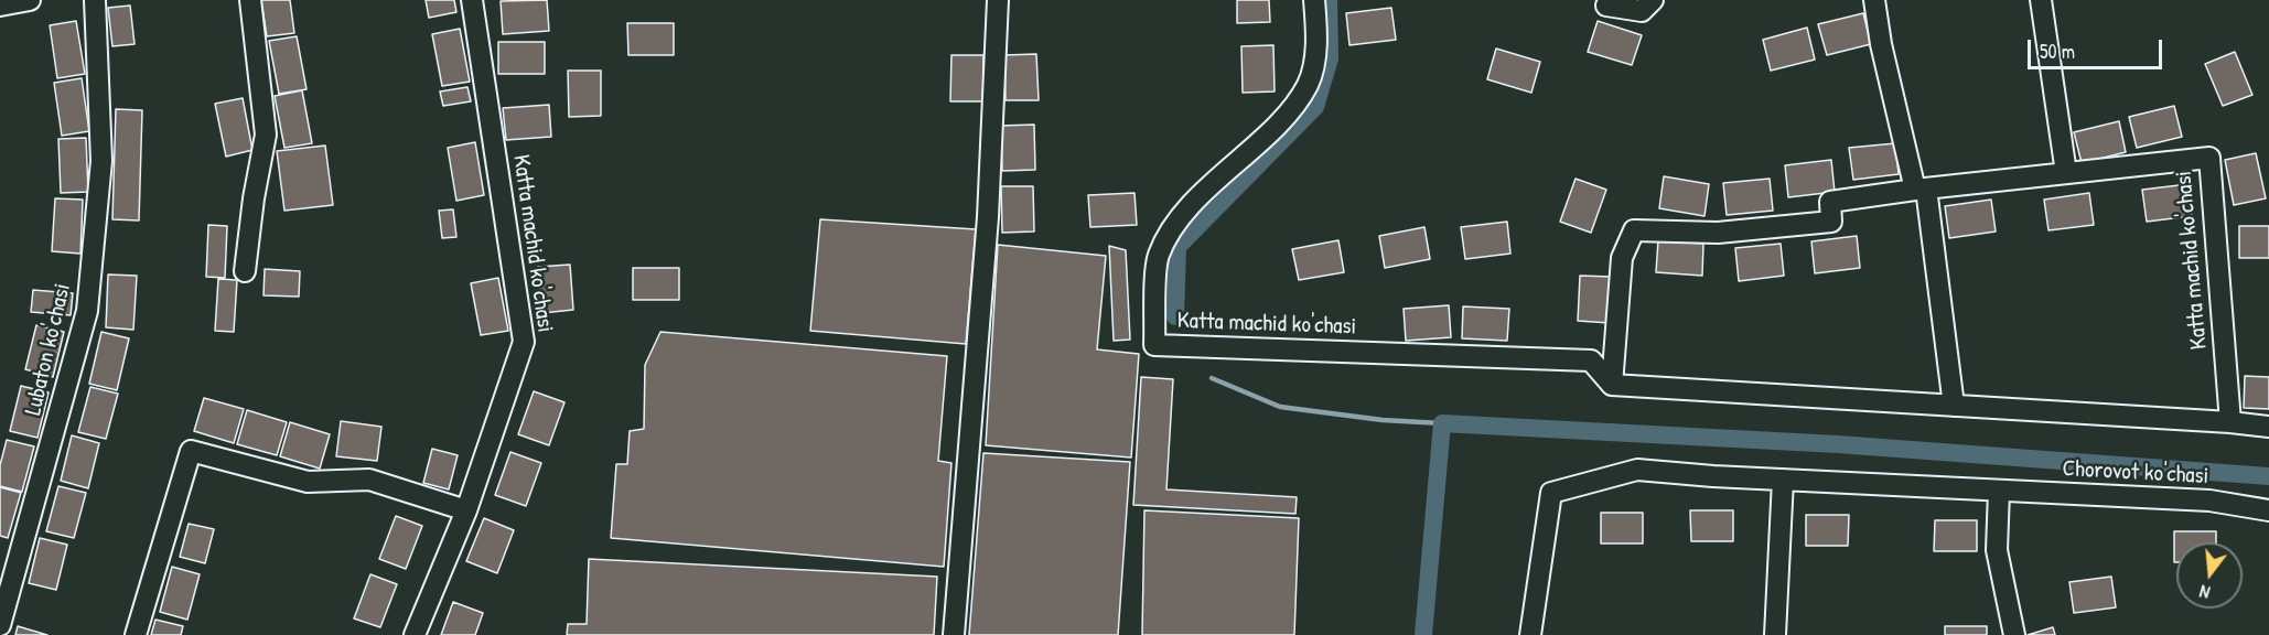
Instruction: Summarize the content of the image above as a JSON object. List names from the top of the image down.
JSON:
{
  "streets": {
    "street": ["Katta machid ko'chasi", "Lubaton ko'chasi", "Chorovot ko'chasi"]
  },
  "scale_bar": "50 m",
  "north": "bottom"
}
